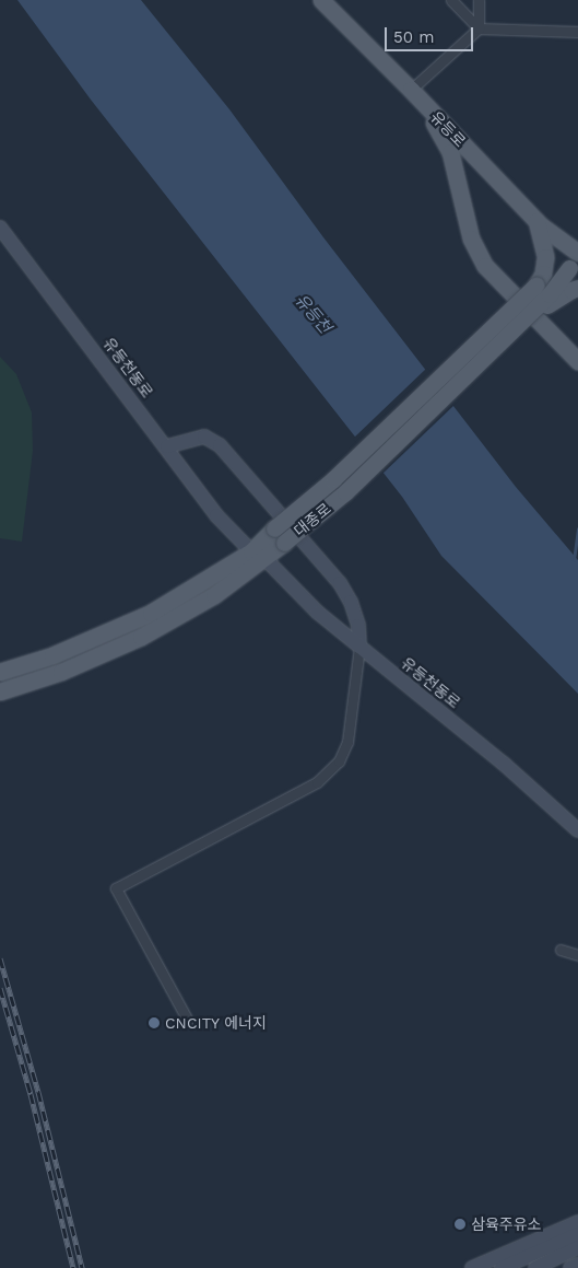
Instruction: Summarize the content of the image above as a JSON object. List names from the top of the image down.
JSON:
{
  "streets": {
    "main road": ["유등로", "유등천동로", "대종로"]
  },
  "crossings": [
    ["유등로", "대종로"],
    ["유등천동로", "대종로"]
  ],
  "water": ["유등천"],
  "places": ["CNCITY 에너지", "삼육주유소"],
  "scale_bar": "50 m"
}
